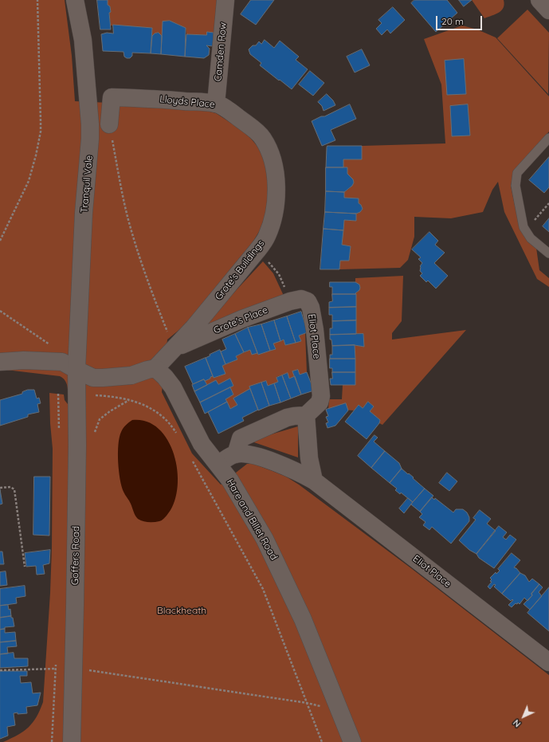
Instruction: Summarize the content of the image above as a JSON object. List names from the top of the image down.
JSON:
{
  "streets": {
    "street": [
      "Camden Row",
      "Lloyds Place",
      "Tranquil Vale",
      "Grote's Buildings",
      "Grote's Place",
      "Eliot Place",
      "Hare and Billet Road",
      "Goffers Road"
    ]
  },
  "crossings": [
    ["Camden Row", "Lloyds Place"],
    ["Lloyds Place", "Grote's Buildings"],
    ["Tranquil Vale", "Goffers Road"],
    ["Grote's Buildings", "Grote's Place"],
    ["Grote's Buildings", "Hare and Billet Road"],
    ["Grote's Place", "Eliot Place"]
  ],
  "parks": ["Blackheath"],
  "scale_bar": "20 m",
  "north": "bottom left"
}
